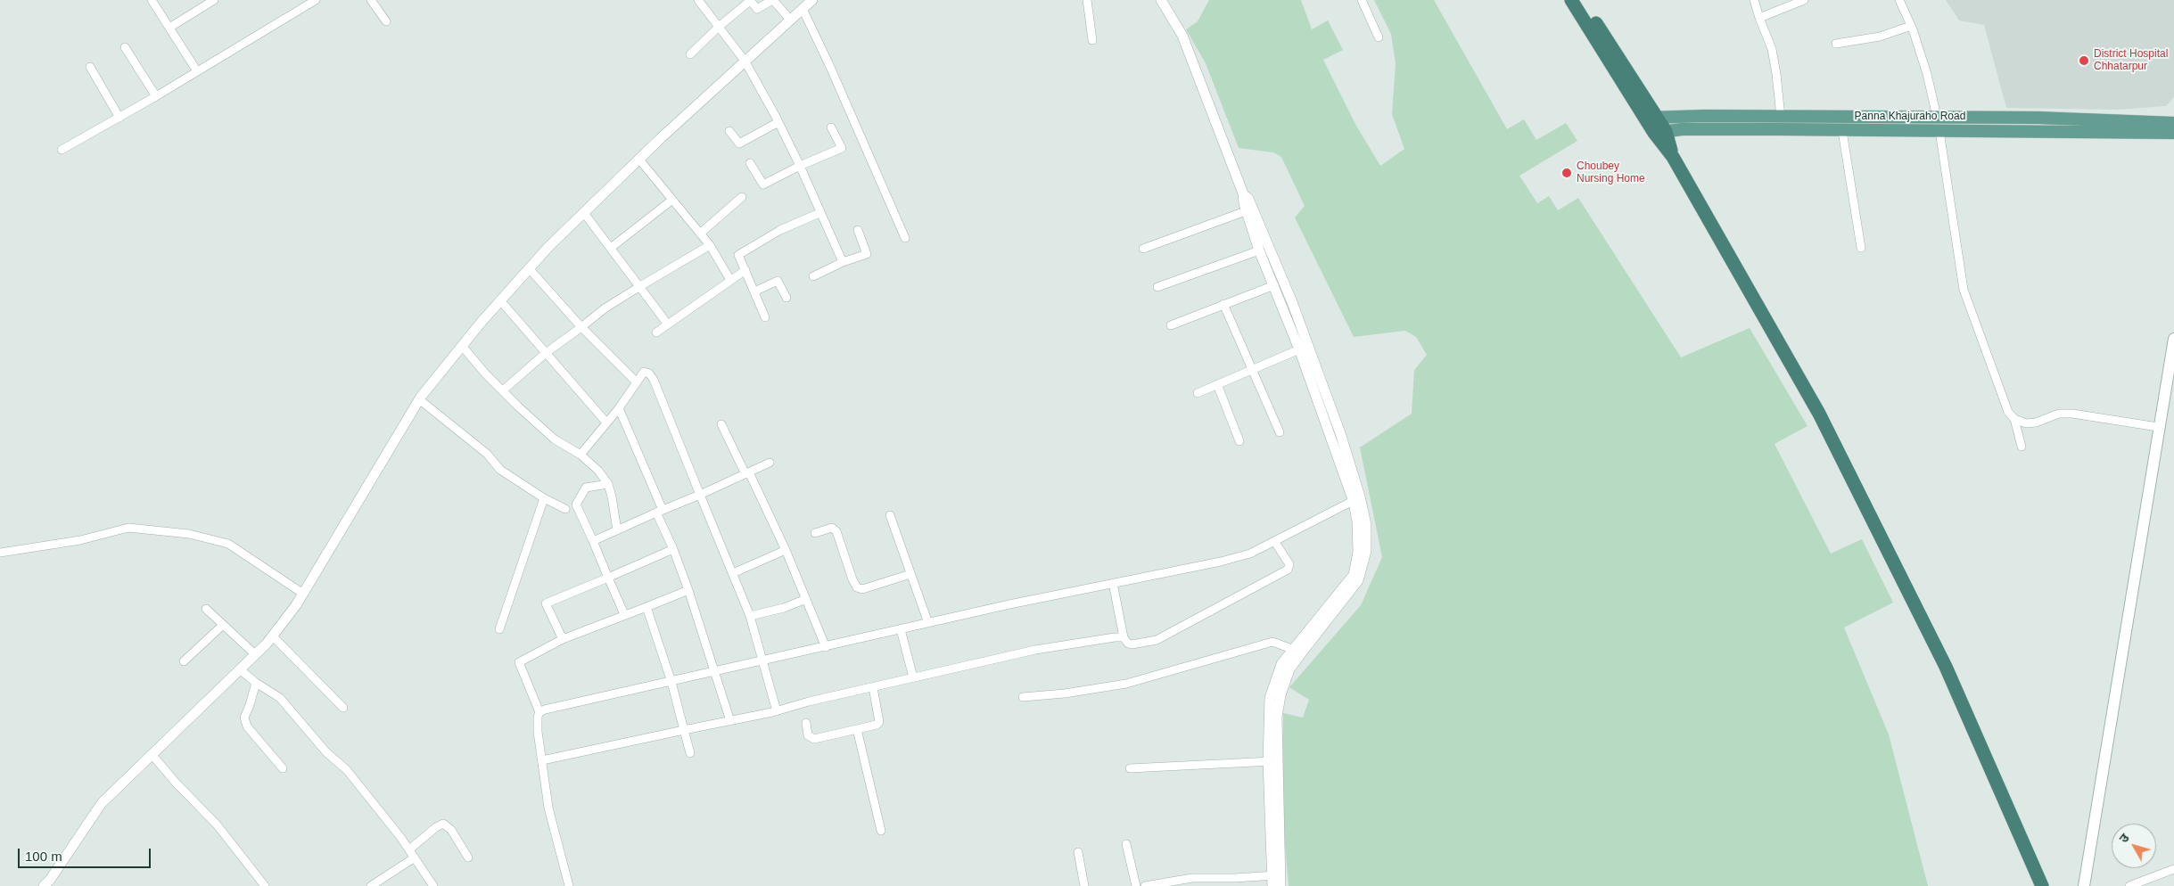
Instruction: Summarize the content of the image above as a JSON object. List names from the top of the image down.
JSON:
{
  "streets": {
    "main road": ["Panna Khajuraho Road"]
  },
  "places": ["District Hospital Chhatarpur", "Choubey Nursing Home"],
  "scale_bar": "100 m",
  "north": "top left"
}
